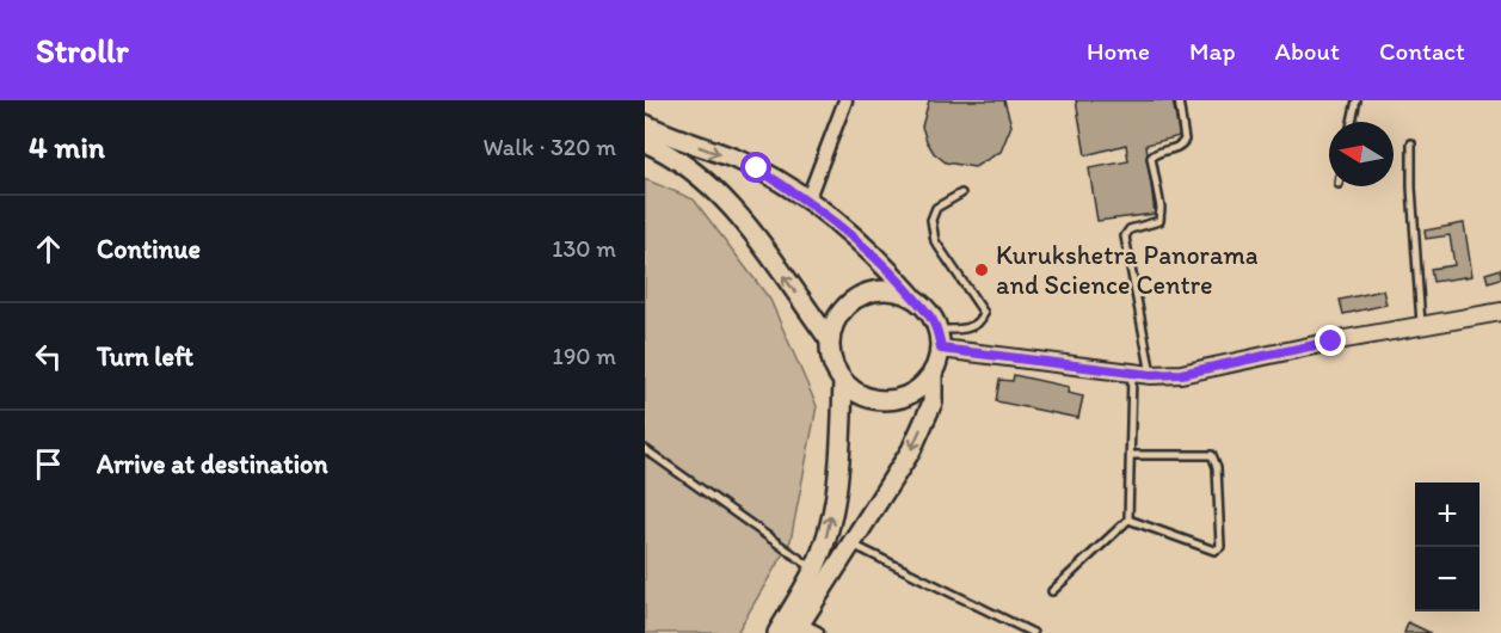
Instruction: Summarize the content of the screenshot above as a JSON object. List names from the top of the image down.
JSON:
{
  "places": ["Kurukshetra Panorama and Science Centre"],
  "north": "left",
  "page": {
    "header": "Strollr",
    "nav": [
      "Home",
      "Map",
      "About",
      "Contact"
    ],
    "heading": ["4 min", "Walk · 320 m"],
    "list": [
      ["Continue", "130 m"],
      ["Turn left", "190 m"],
      "Arrive at destination"
    ],
    "map_buttons": ["+", "−"]
  }
}
